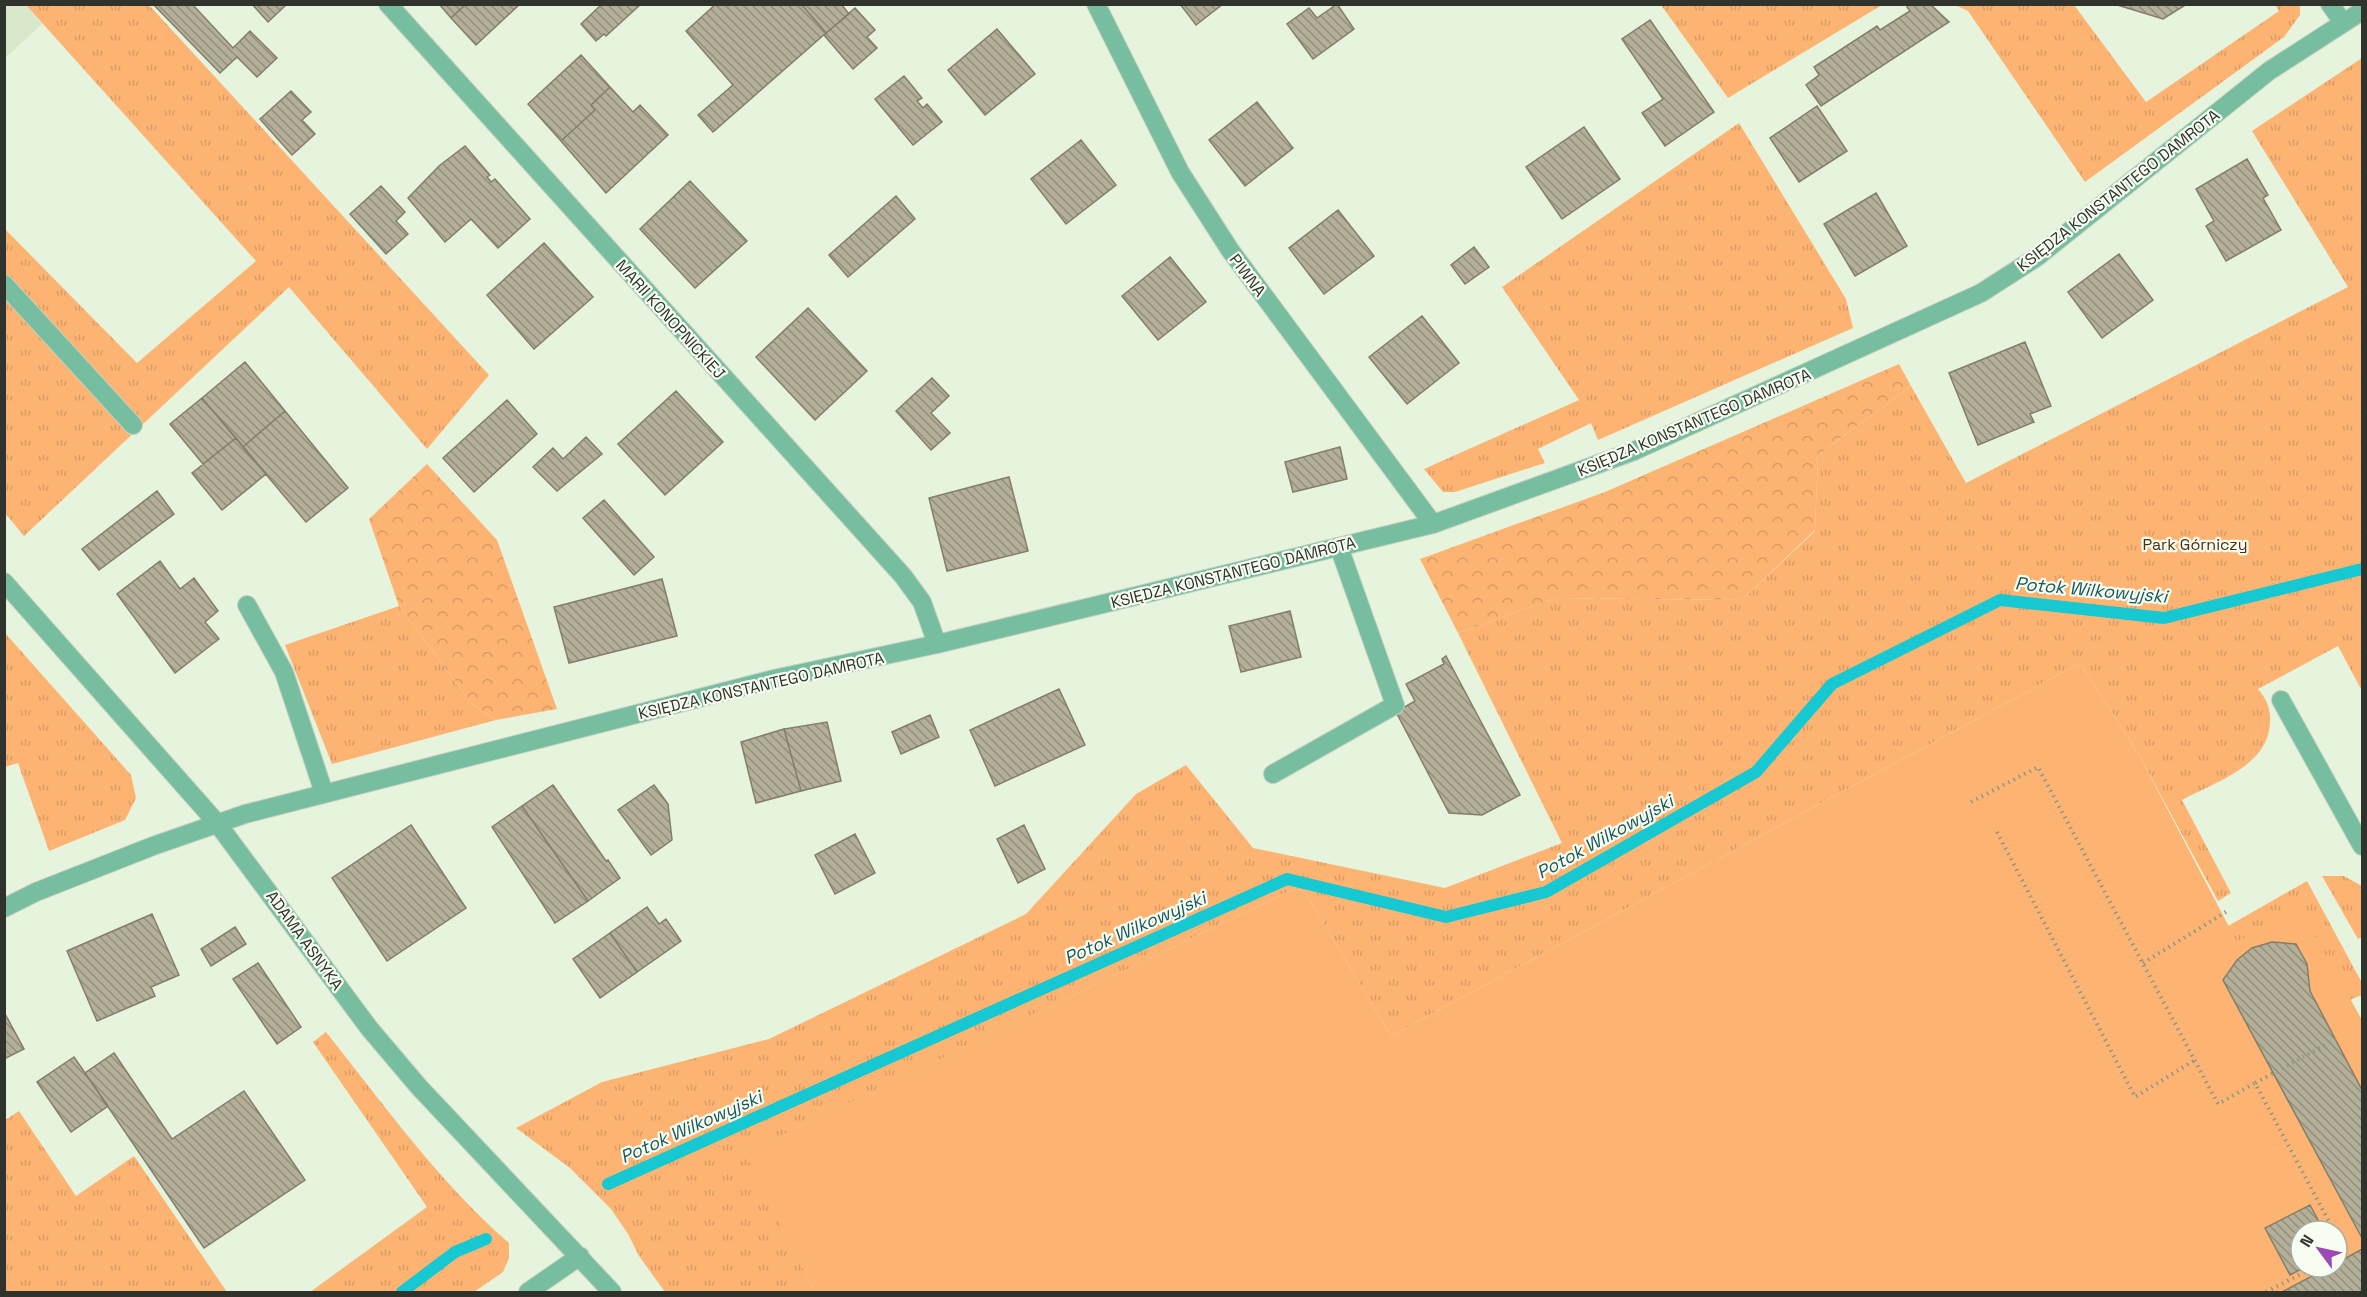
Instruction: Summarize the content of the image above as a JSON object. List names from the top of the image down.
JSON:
{
  "streets": {
    "street": [
      "KSIĘDZA KONSTANTEGO DAMROTA",
      "PIWNA",
      "MARII KONOPNICKIEJ",
      "ADAMA ASNYKA"
    ]
  },
  "crossings": [
    ["KSIĘDZA KONSTANTEGO DAMROTA", "PIWNA"],
    ["KSIĘDZA KONSTANTEGO DAMROTA", "MARII KONOPNICKIEJ"],
    ["KSIĘDZA KONSTANTEGO DAMROTA", "ADAMA ASNYKA"]
  ],
  "water": ["Potok Wilkowyjski"],
  "parks": ["Park Górniczy"],
  "north": "top left"
}
